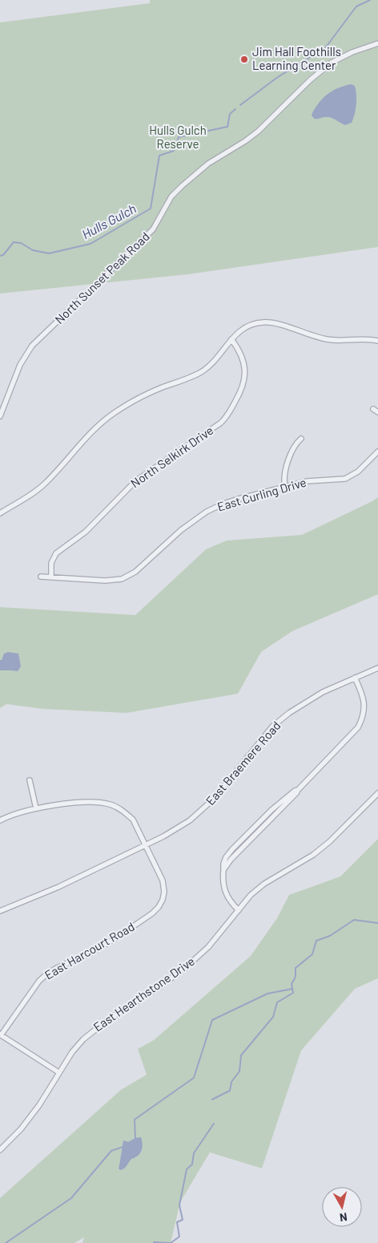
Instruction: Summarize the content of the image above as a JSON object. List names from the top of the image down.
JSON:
{
  "streets": {
    "street": [
      "North Sunset Peak Road",
      "North Selkirk Drive",
      "East Curling Drive",
      "East Braemere Road",
      "East Harcourt Road",
      "East Hearthstone Drive"
    ]
  },
  "crossings": [
    ["North Selkirk Drive", "East Curling Drive"],
    ["East Braemere Road", "East Harcourt Road"]
  ],
  "water": ["Hulls Gulch"],
  "parks": ["Hulls Gulch Reserve"],
  "places": ["Jim Hall Foothills Learning Center"],
  "north": "bottom"
}
